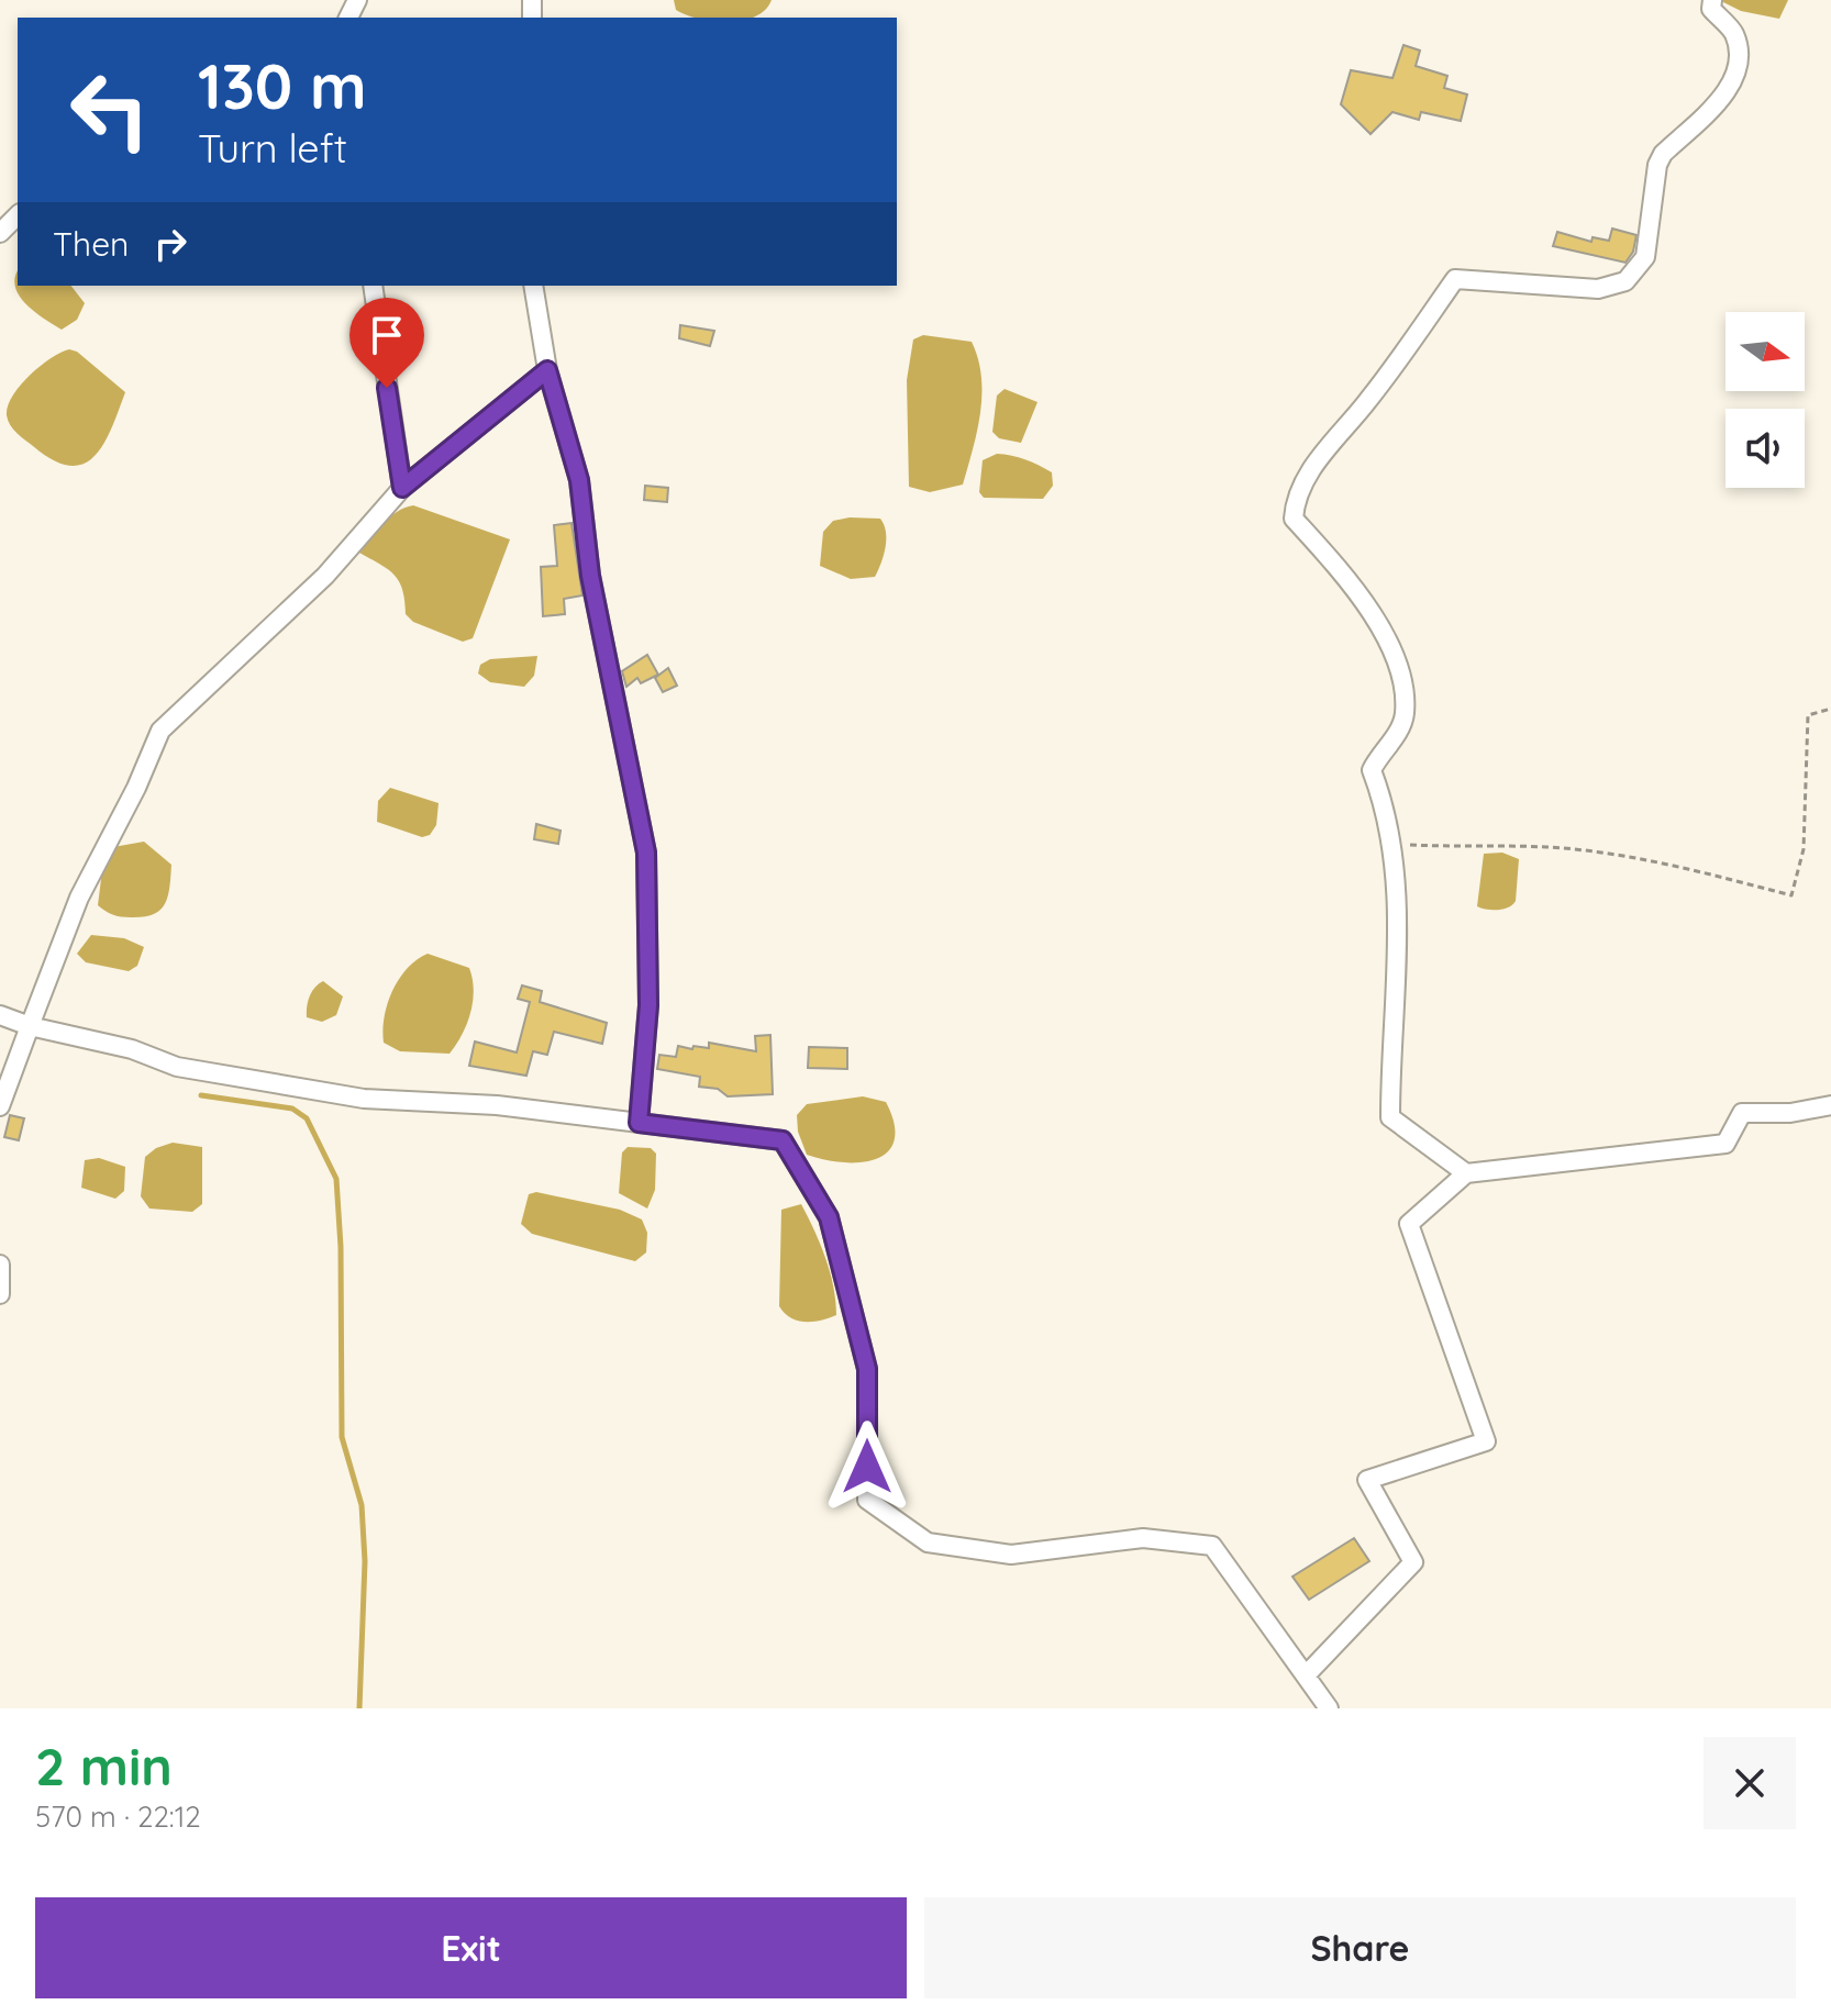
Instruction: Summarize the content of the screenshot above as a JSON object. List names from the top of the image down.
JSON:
{
  "north": "right",
  "page": {
    "turn": ["130 m", "Turn left"],
    "then": "Then",
    "heading": ["2 min", "570 m · 22:12"],
    "buttons": ["Exit", "Share"]
  }
}
